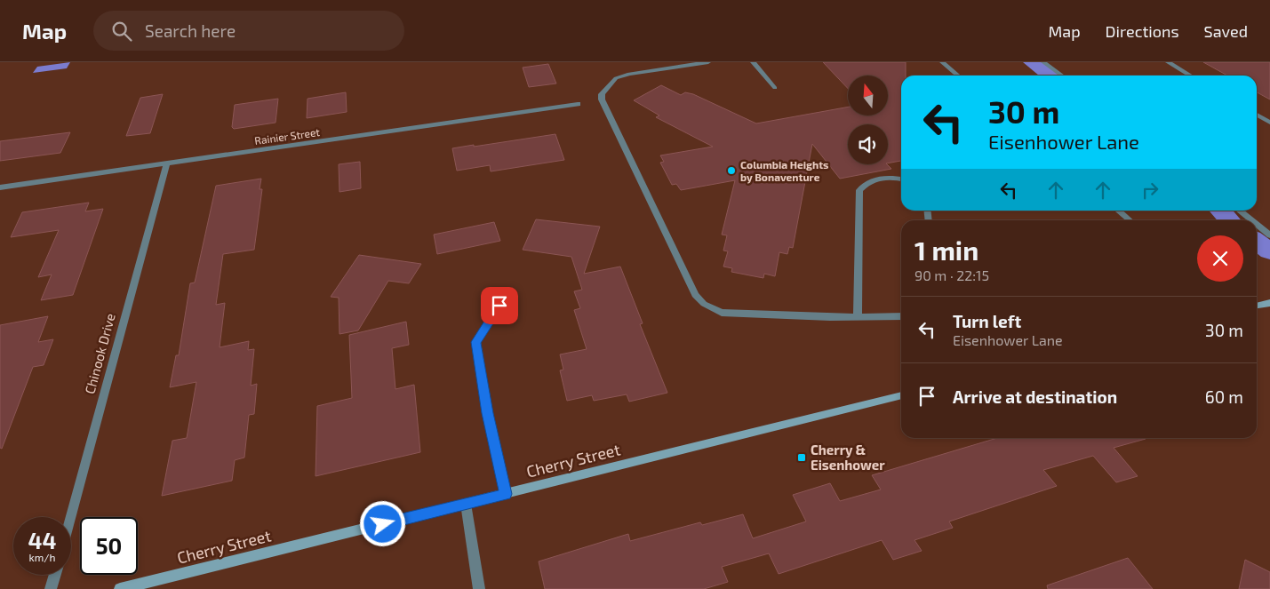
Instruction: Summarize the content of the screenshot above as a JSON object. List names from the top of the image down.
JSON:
{
  "streets": {
    "main road": ["Cherry Street"],
    "street": ["Rainier Street", "Chinook Drive"]
  },
  "crossings": [
    ["Rainier Street", "Chinook Drive"]
  ],
  "places": {
    "other": ["Columbia Heights by Bonaventure"],
    "transit": ["Cherry & Eisenhower"]
  },
  "north": "top",
  "page": {
    "header": "Map",
    "search": "Search here",
    "nav": ["Map", "Directions", "Saved"],
    "turn": ["30 m", "Eisenhower Lane"],
    "heading": ["1 min", "90 m · 22:15"],
    "list": [
      {
        "name": "Turn left",
        "note": "Eisenhower Lane",
        "value": "30 m"
      },
      {
        "name": "Arrive at destination",
        "value": "60 m"
      }
    ],
    "speed": "44 km/h",
    "limit": "50"
  }
}
